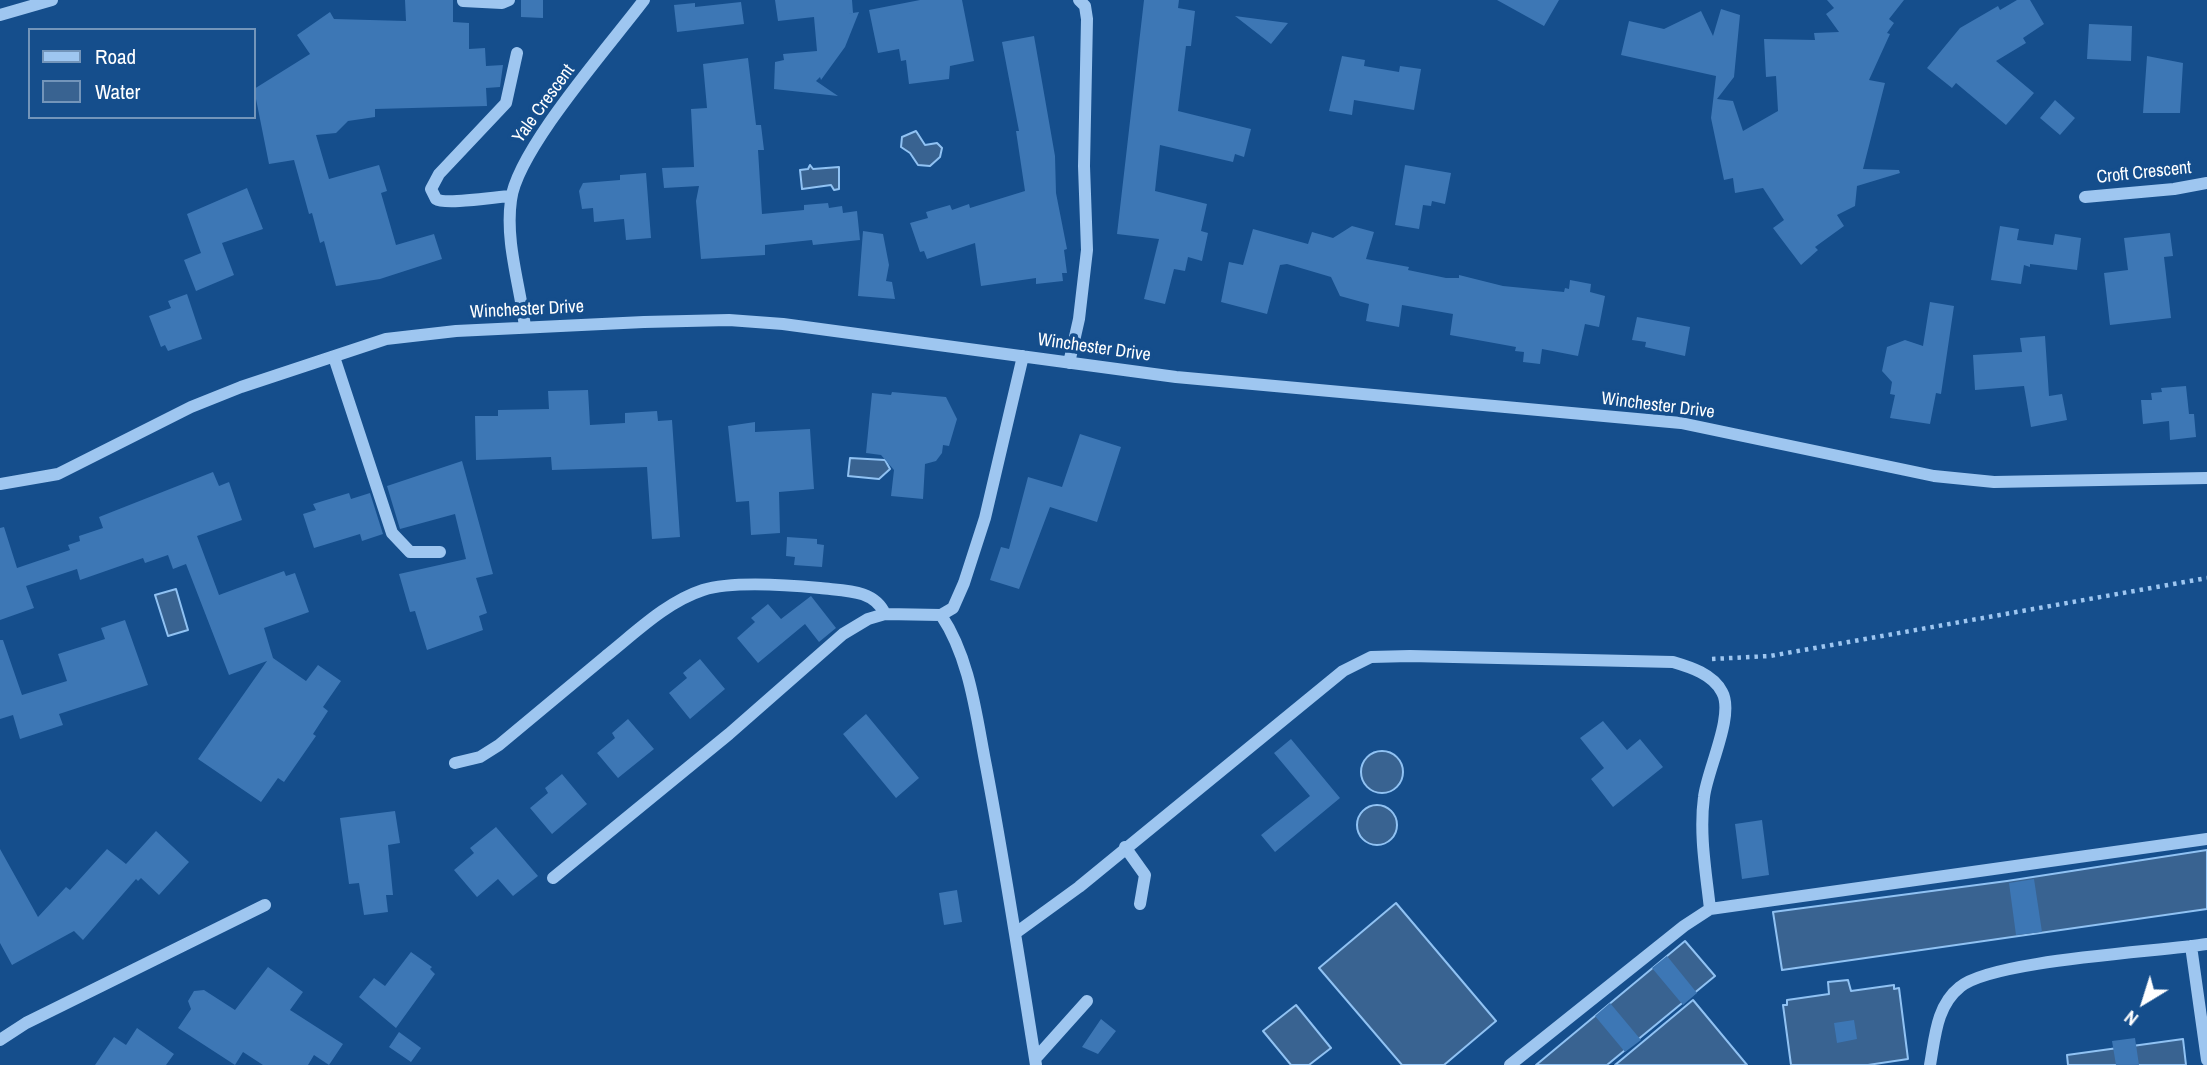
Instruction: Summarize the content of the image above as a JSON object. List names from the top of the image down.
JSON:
{
  "streets": {
    "street": ["Yale Crescent", "Croft Crescent", "Winchester Drive"]
  },
  "crossings": [
    ["Yale Crescent", "Winchester Drive"]
  ],
  "legend": ["Road", "Water"],
  "north": "bottom left"
}
